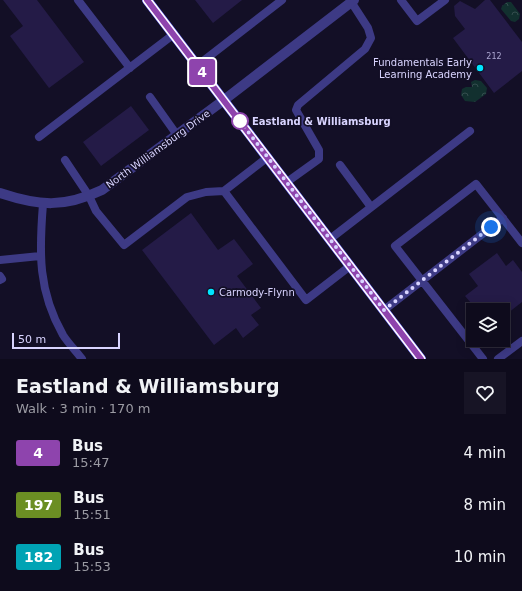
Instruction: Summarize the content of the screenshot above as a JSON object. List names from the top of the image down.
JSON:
{
  "streets": {
    "street": ["North Williamsburg Drive"]
  },
  "places": ["Fundamentals Early Learning Academy", "Eastland & Williamsburg", "Carmody-Flynn"],
  "lines": ["bus line 4"],
  "house_numbers": ["212"],
  "scale_bar": "50 m",
  "page": {
    "on_map": "4",
    "scale": "50 m",
    "heading": ["Eastland & Williamsburg", "Walk · 3 min · 170 m"],
    "list": [
      {
        "mark": "4",
        "name": "Bus",
        "note": "15:47",
        "value": "4 min"
      },
      {
        "mark": "197",
        "name": "Bus",
        "note": "15:51",
        "value": "8 min"
      },
      {
        "mark": "182",
        "name": "Bus",
        "note": "15:53",
        "value": "10 min"
      }
    ]
  }
}
